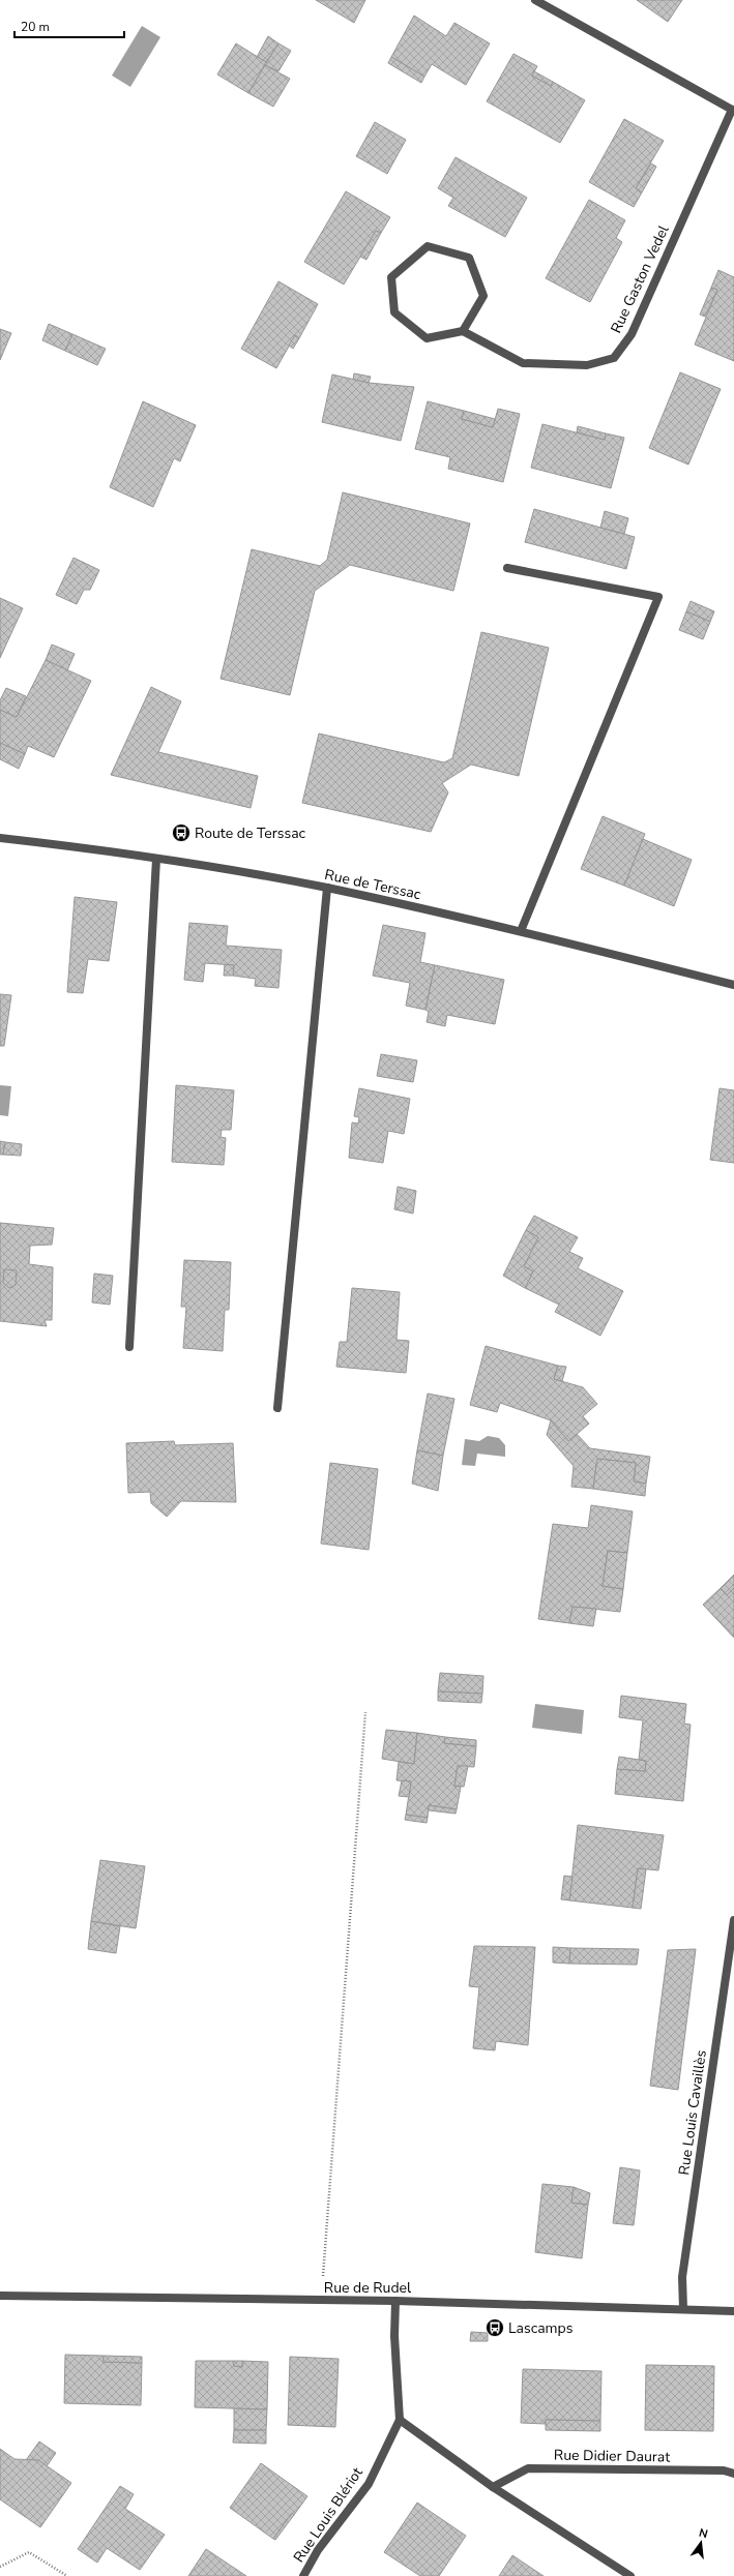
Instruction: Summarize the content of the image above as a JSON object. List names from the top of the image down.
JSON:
{
  "streets": {
    "street": [
      "Rue Gaston Vedel",
      "Rue de Terssac",
      "Rue Louis Cavaillès",
      "Rue de Rudel",
      "Rue Didier Daurat",
      "Rue Louis Blériot"
    ]
  },
  "crossings": [
    ["Rue Louis Cavaillès", "Rue de Rudel"],
    ["Rue de Rudel", "Rue Louis Blériot"]
  ],
  "places": {
    "bus stop": ["Route de Terssac", "Lascamps"]
  },
  "scale_bar": "20 m",
  "north": "top"
}
